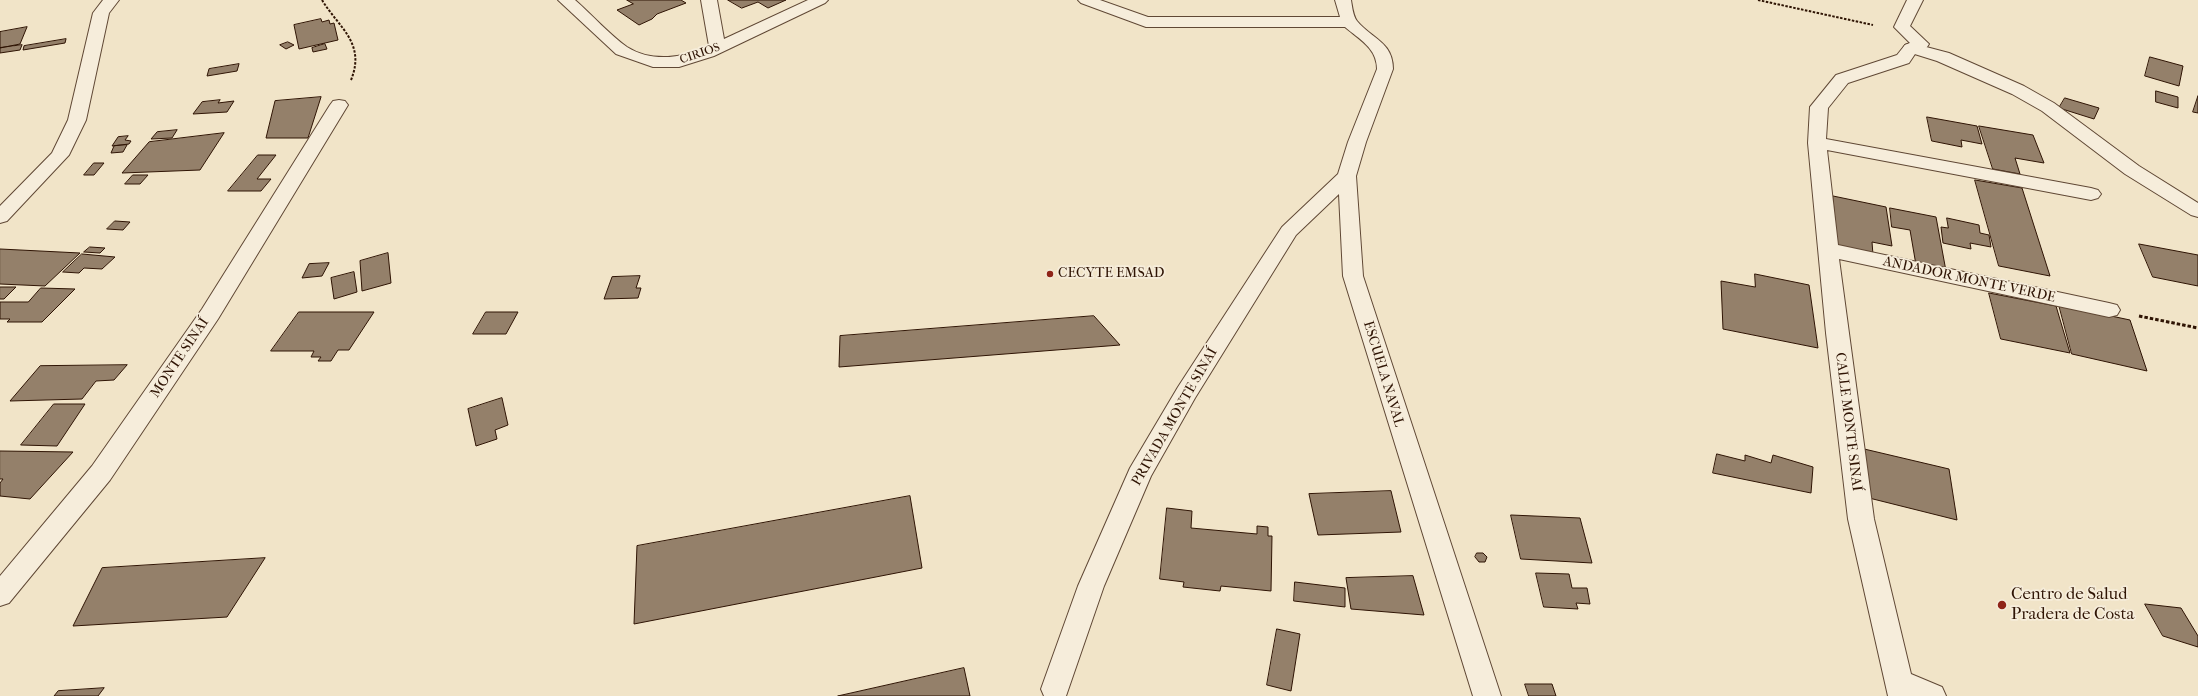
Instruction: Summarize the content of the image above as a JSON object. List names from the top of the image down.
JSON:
{
  "streets": {
    "street": [
      "CIRIOS",
      "ANDADOR MONTE VERDE",
      "MONTE SINAÍ",
      "ESCUELA NAVAL",
      "PRIVADA MONTE SINAÍ",
      "CALLE MONTE SINAÍ"
    ]
  },
  "crossings": [
    ["ANDADOR MONTE VERDE", "CALLE MONTE SINAÍ"],
    ["ESCUELA NAVAL", "PRIVADA MONTE SINAÍ"]
  ],
  "places": ["CECYTE EMSAD", "Centro de Salud Pradera de Costa"]
}
